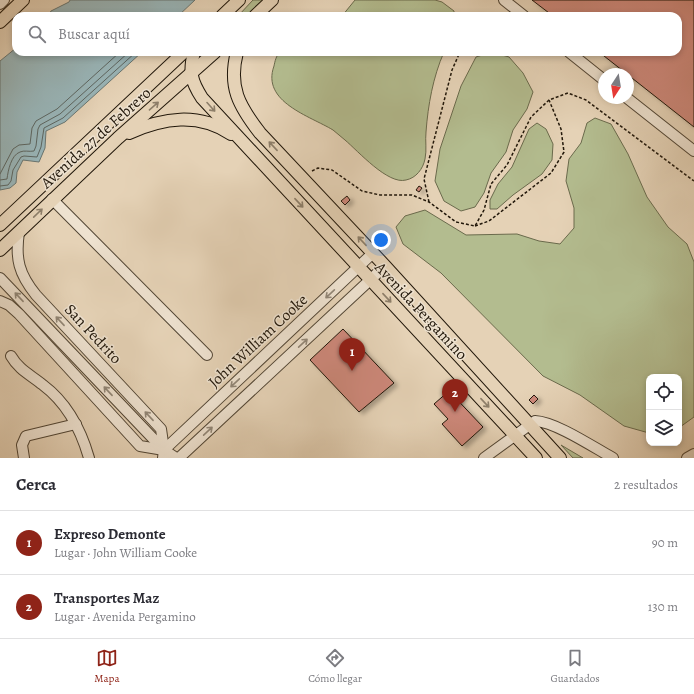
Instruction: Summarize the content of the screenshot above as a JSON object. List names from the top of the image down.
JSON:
{
  "streets": {
    "main road": ["Avenida 27 de Febrero", "Avenida Pergamino"],
    "street": ["San Pedrito", "John William Cooke"]
  },
  "crossings": [
    ["Avenida 27 de Febrero", "Avenida Pergamino"],
    ["Avenida 27 de Febrero", "San Pedrito"],
    ["Avenida Pergamino", "John William Cooke"],
    ["San Pedrito", "John William Cooke"]
  ],
  "north": "bottom",
  "page": {
    "search": "Buscar aquí",
    "pins": ["1", "2"],
    "heading": ["Cerca", "2 resultados"],
    "list": [
      {
        "mark": "1",
        "name": "Expreso Demonte",
        "note": "Lugar · John William Cooke",
        "value": "90 m"
      },
      {
        "mark": "2",
        "name": "Transportes Maz",
        "note": "Lugar · Avenida Pergamino",
        "value": "130 m"
      }
    ],
    "nav": ["Mapa", "Cómo llegar", "Guardados"]
  }
}
